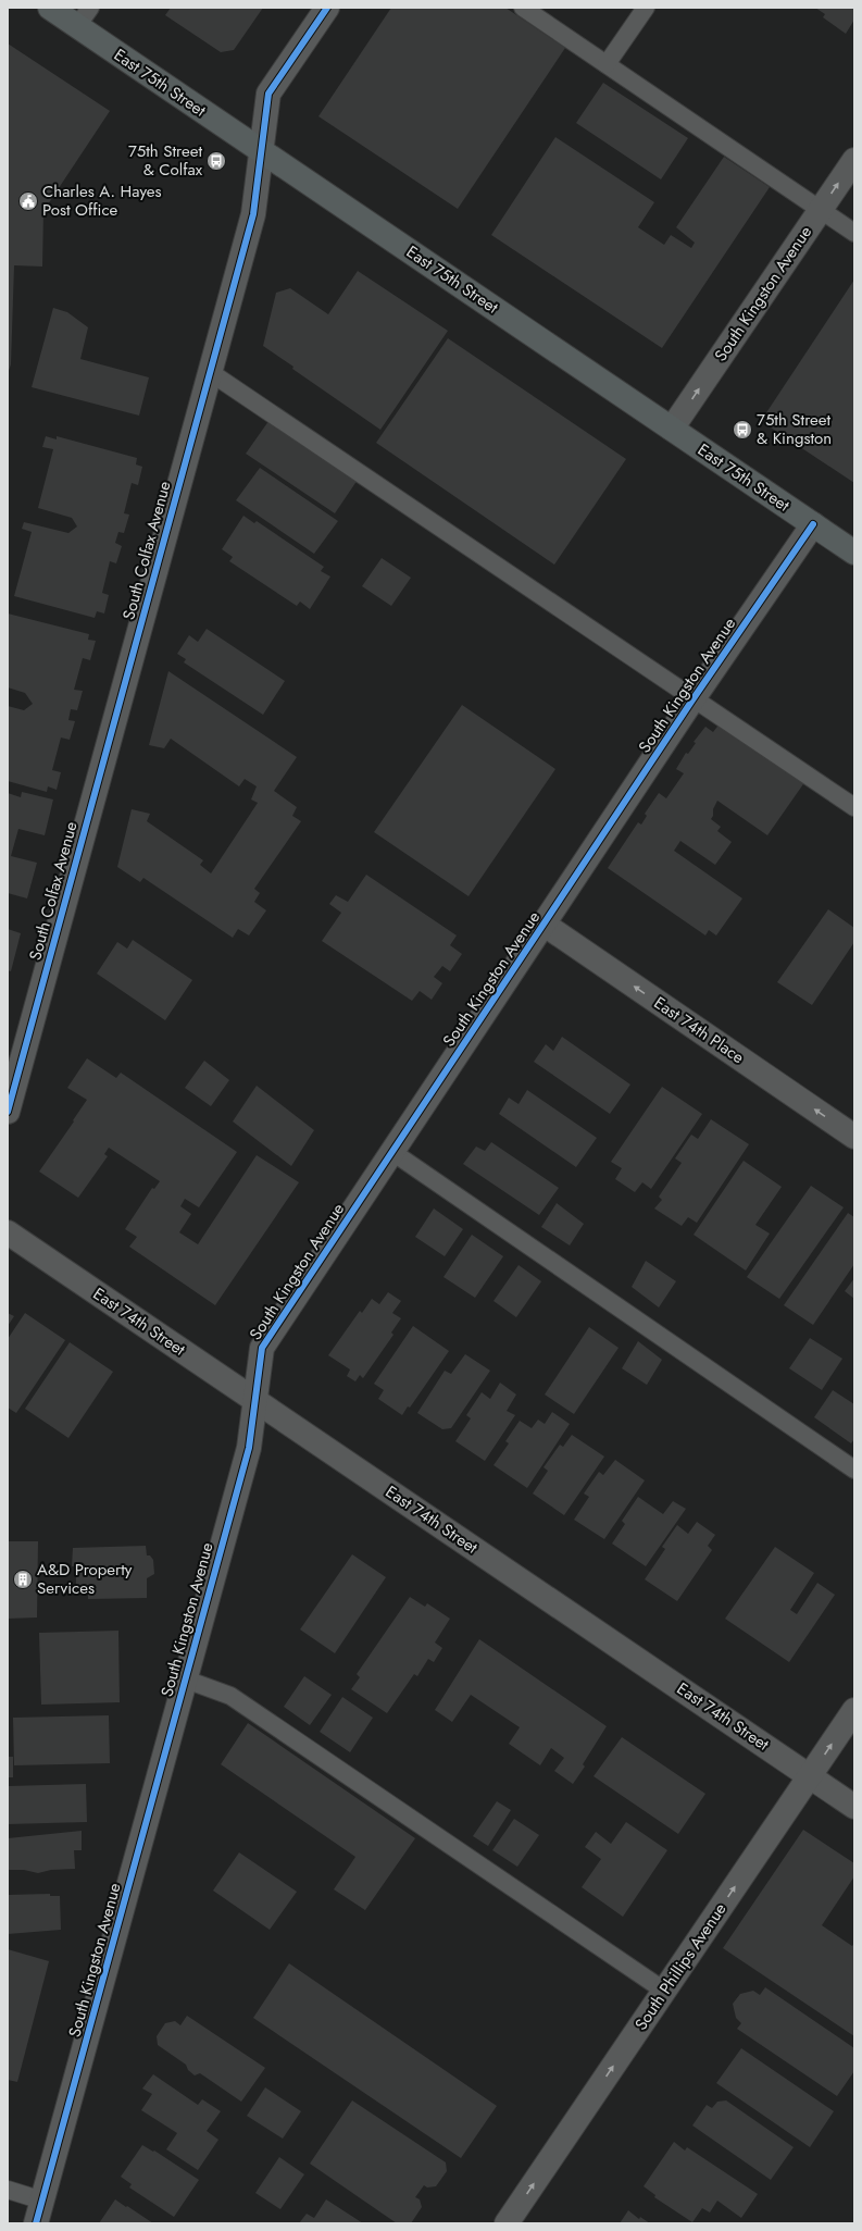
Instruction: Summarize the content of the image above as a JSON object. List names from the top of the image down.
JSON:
{
  "streets": {
    "main road": ["East 75th Street"],
    "street": [
      "South Kingston Avenue",
      "South Colfax Avenue",
      "East 74th Place",
      "East 74th Street",
      "South Phillips Avenue"
    ]
  },
  "crossings": [
    ["East 75th Street", "South Kingston Avenue"],
    ["East 75th Street", "South Colfax Avenue"],
    ["South Kingston Avenue", "East 74th Place"],
    ["South Kingston Avenue", "East 74th Street"],
    ["East 74th Street", "South Phillips Avenue"]
  ],
  "one_way": ["East 74th Place", "South Phillips Avenue"],
  "places": {
    "bus stop": ["75th Street & Colfax", "75th Street & Kingston"],
    "public building": ["Charles A. Hayes Post Office"],
    "building": ["A&D Property Services"]
  }
}
